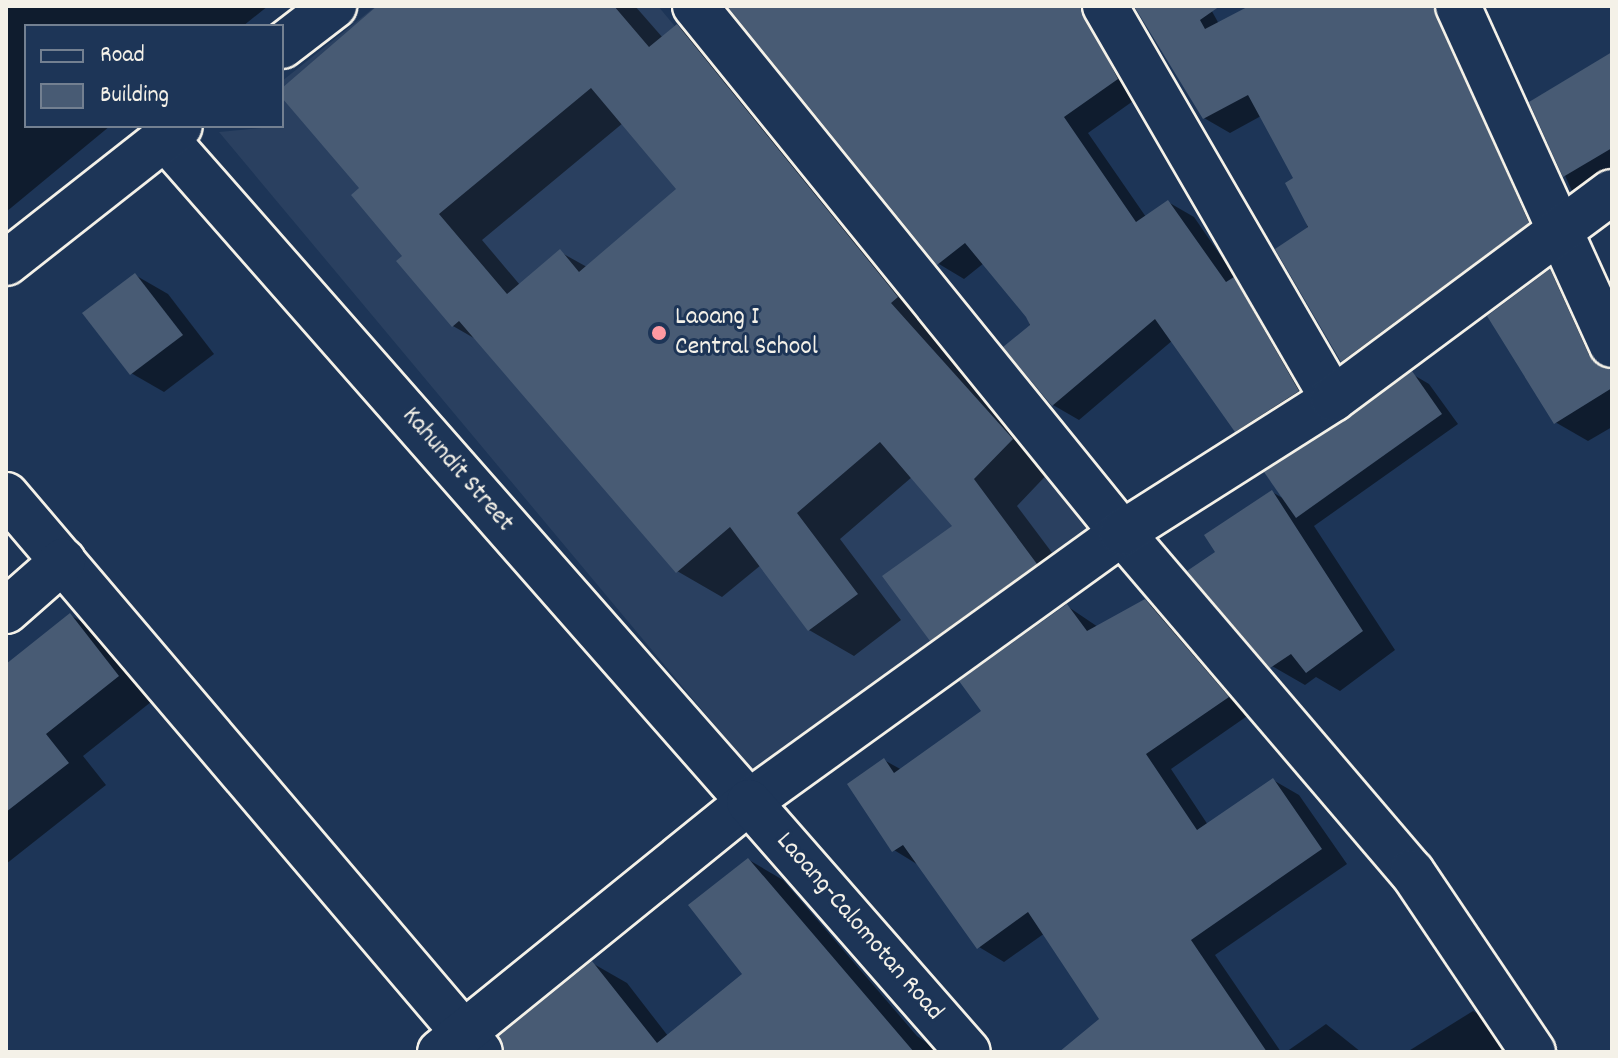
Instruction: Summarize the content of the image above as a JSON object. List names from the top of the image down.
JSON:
{
  "streets": {
    "street": ["Kahundit Street", "Laoang-Calomotan Road"]
  },
  "crossings": [
    ["Kahundit Street", "Laoang-Calomotan Road"]
  ],
  "places": ["Laoang I Central School"],
  "legend": ["Road", "Building"]
}
